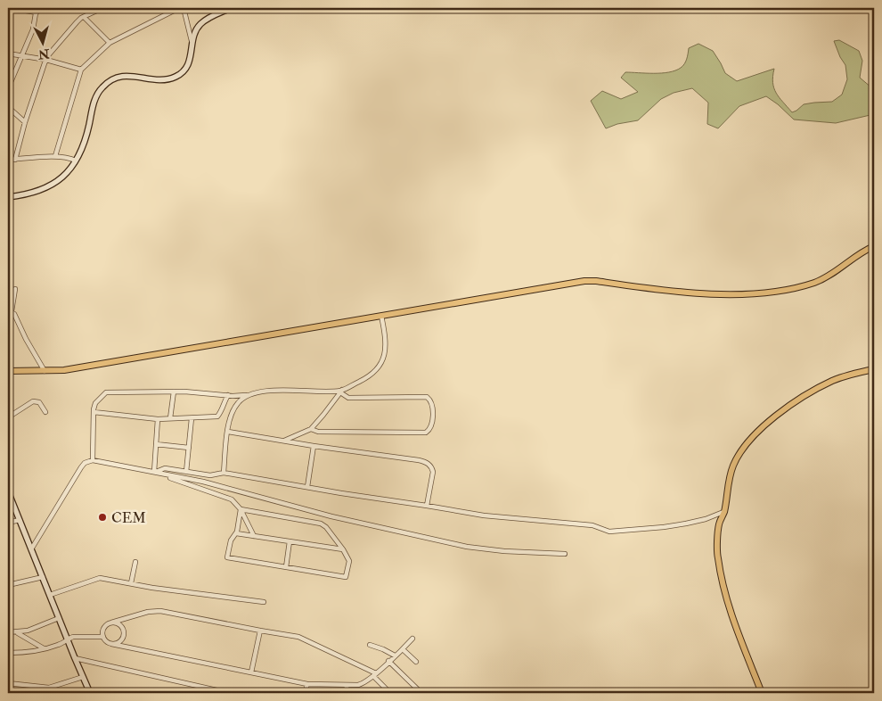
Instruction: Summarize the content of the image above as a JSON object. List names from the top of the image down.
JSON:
{
  "places": ["CEM"],
  "north": "bottom"
}
